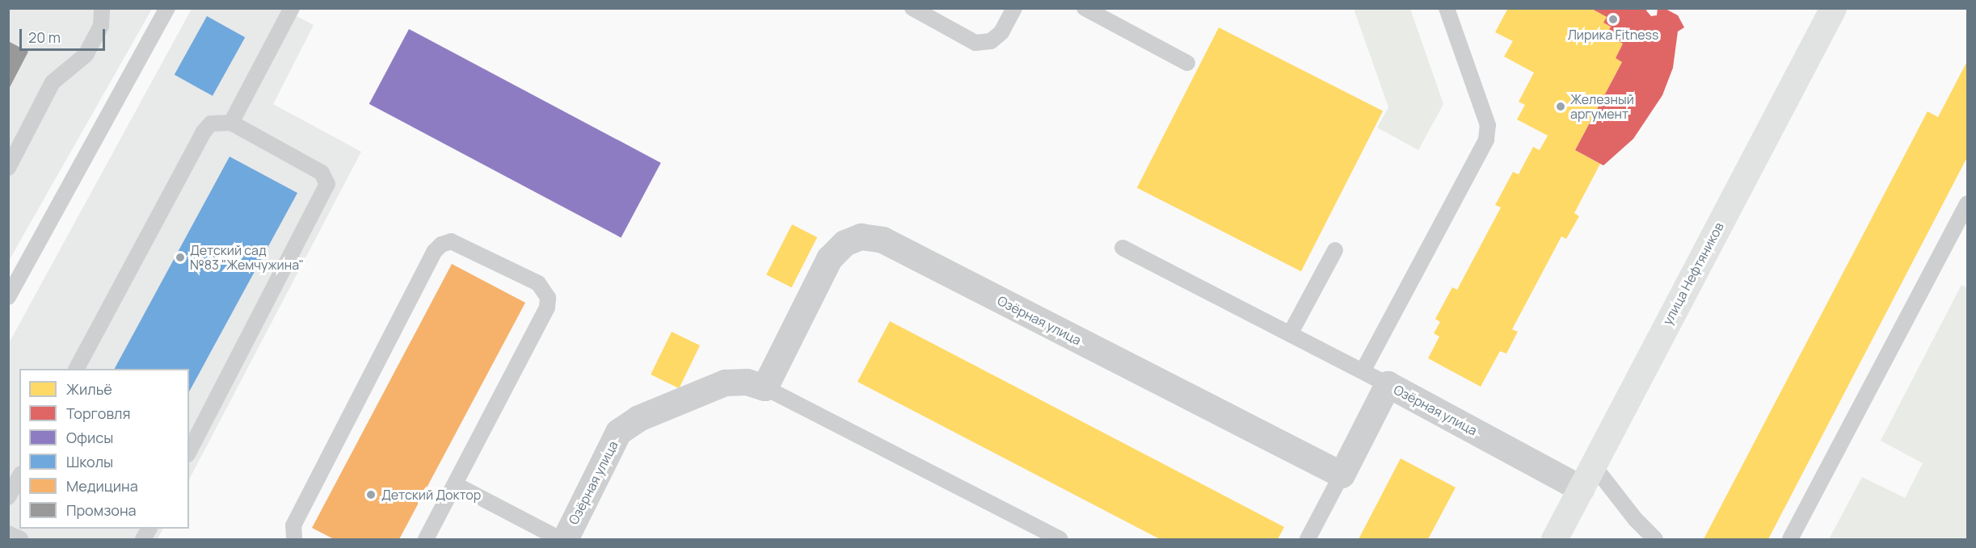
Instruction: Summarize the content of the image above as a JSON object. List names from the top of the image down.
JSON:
{
  "streets": {
    "main road": ["улица Нефтяников"],
    "street": ["Озёрная улица"]
  },
  "crossings": [
    ["улица Нефтяников", "Озёрная улица"]
  ],
  "places": [
    "Лирика Fitness",
    "Железный аргумент",
    "Детский сад №83 \"Жемчужина\"",
    "Детский Доктор"
  ],
  "legend": [
    "Жильё",
    "Торговля",
    "Офисы",
    "Школы",
    "Медицина",
    "Промзона"
  ],
  "scale_bar": "20 m"
}
